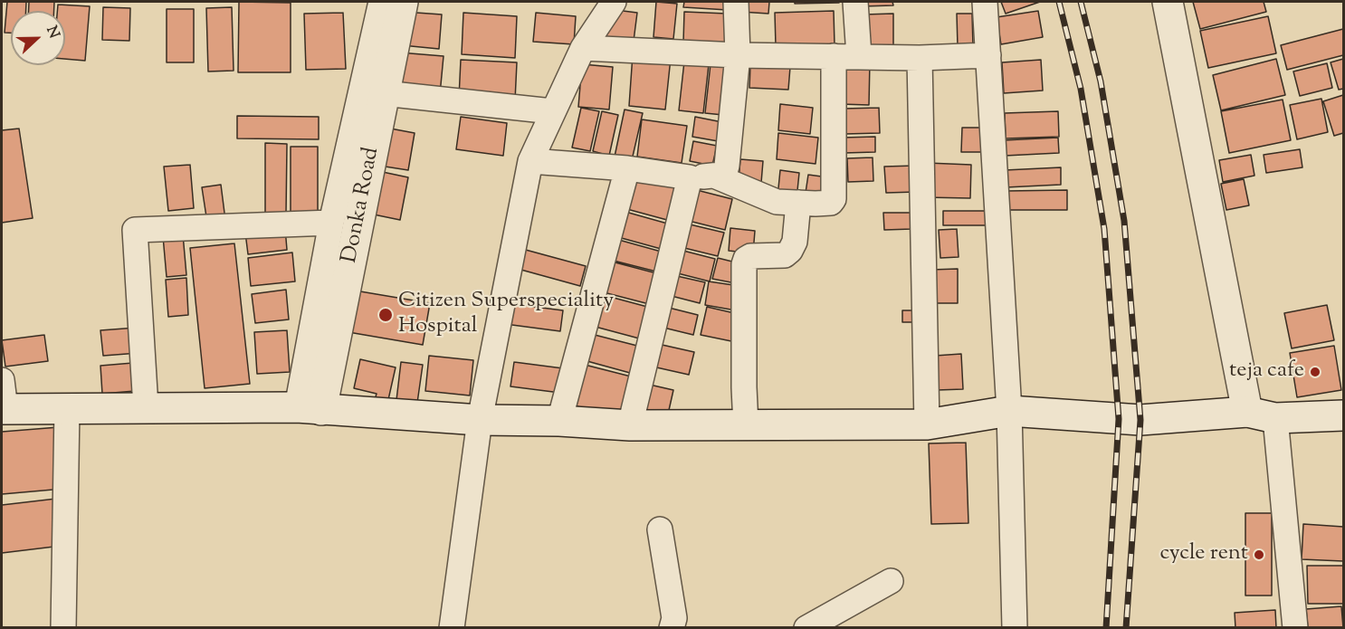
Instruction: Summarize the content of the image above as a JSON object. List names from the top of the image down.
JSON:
{
  "streets": {
    "main road": ["Donka Road"]
  },
  "places": ["Citizen Superspeciality Hospital", "teja cafe", "cycle rent"],
  "north": "right"
}
